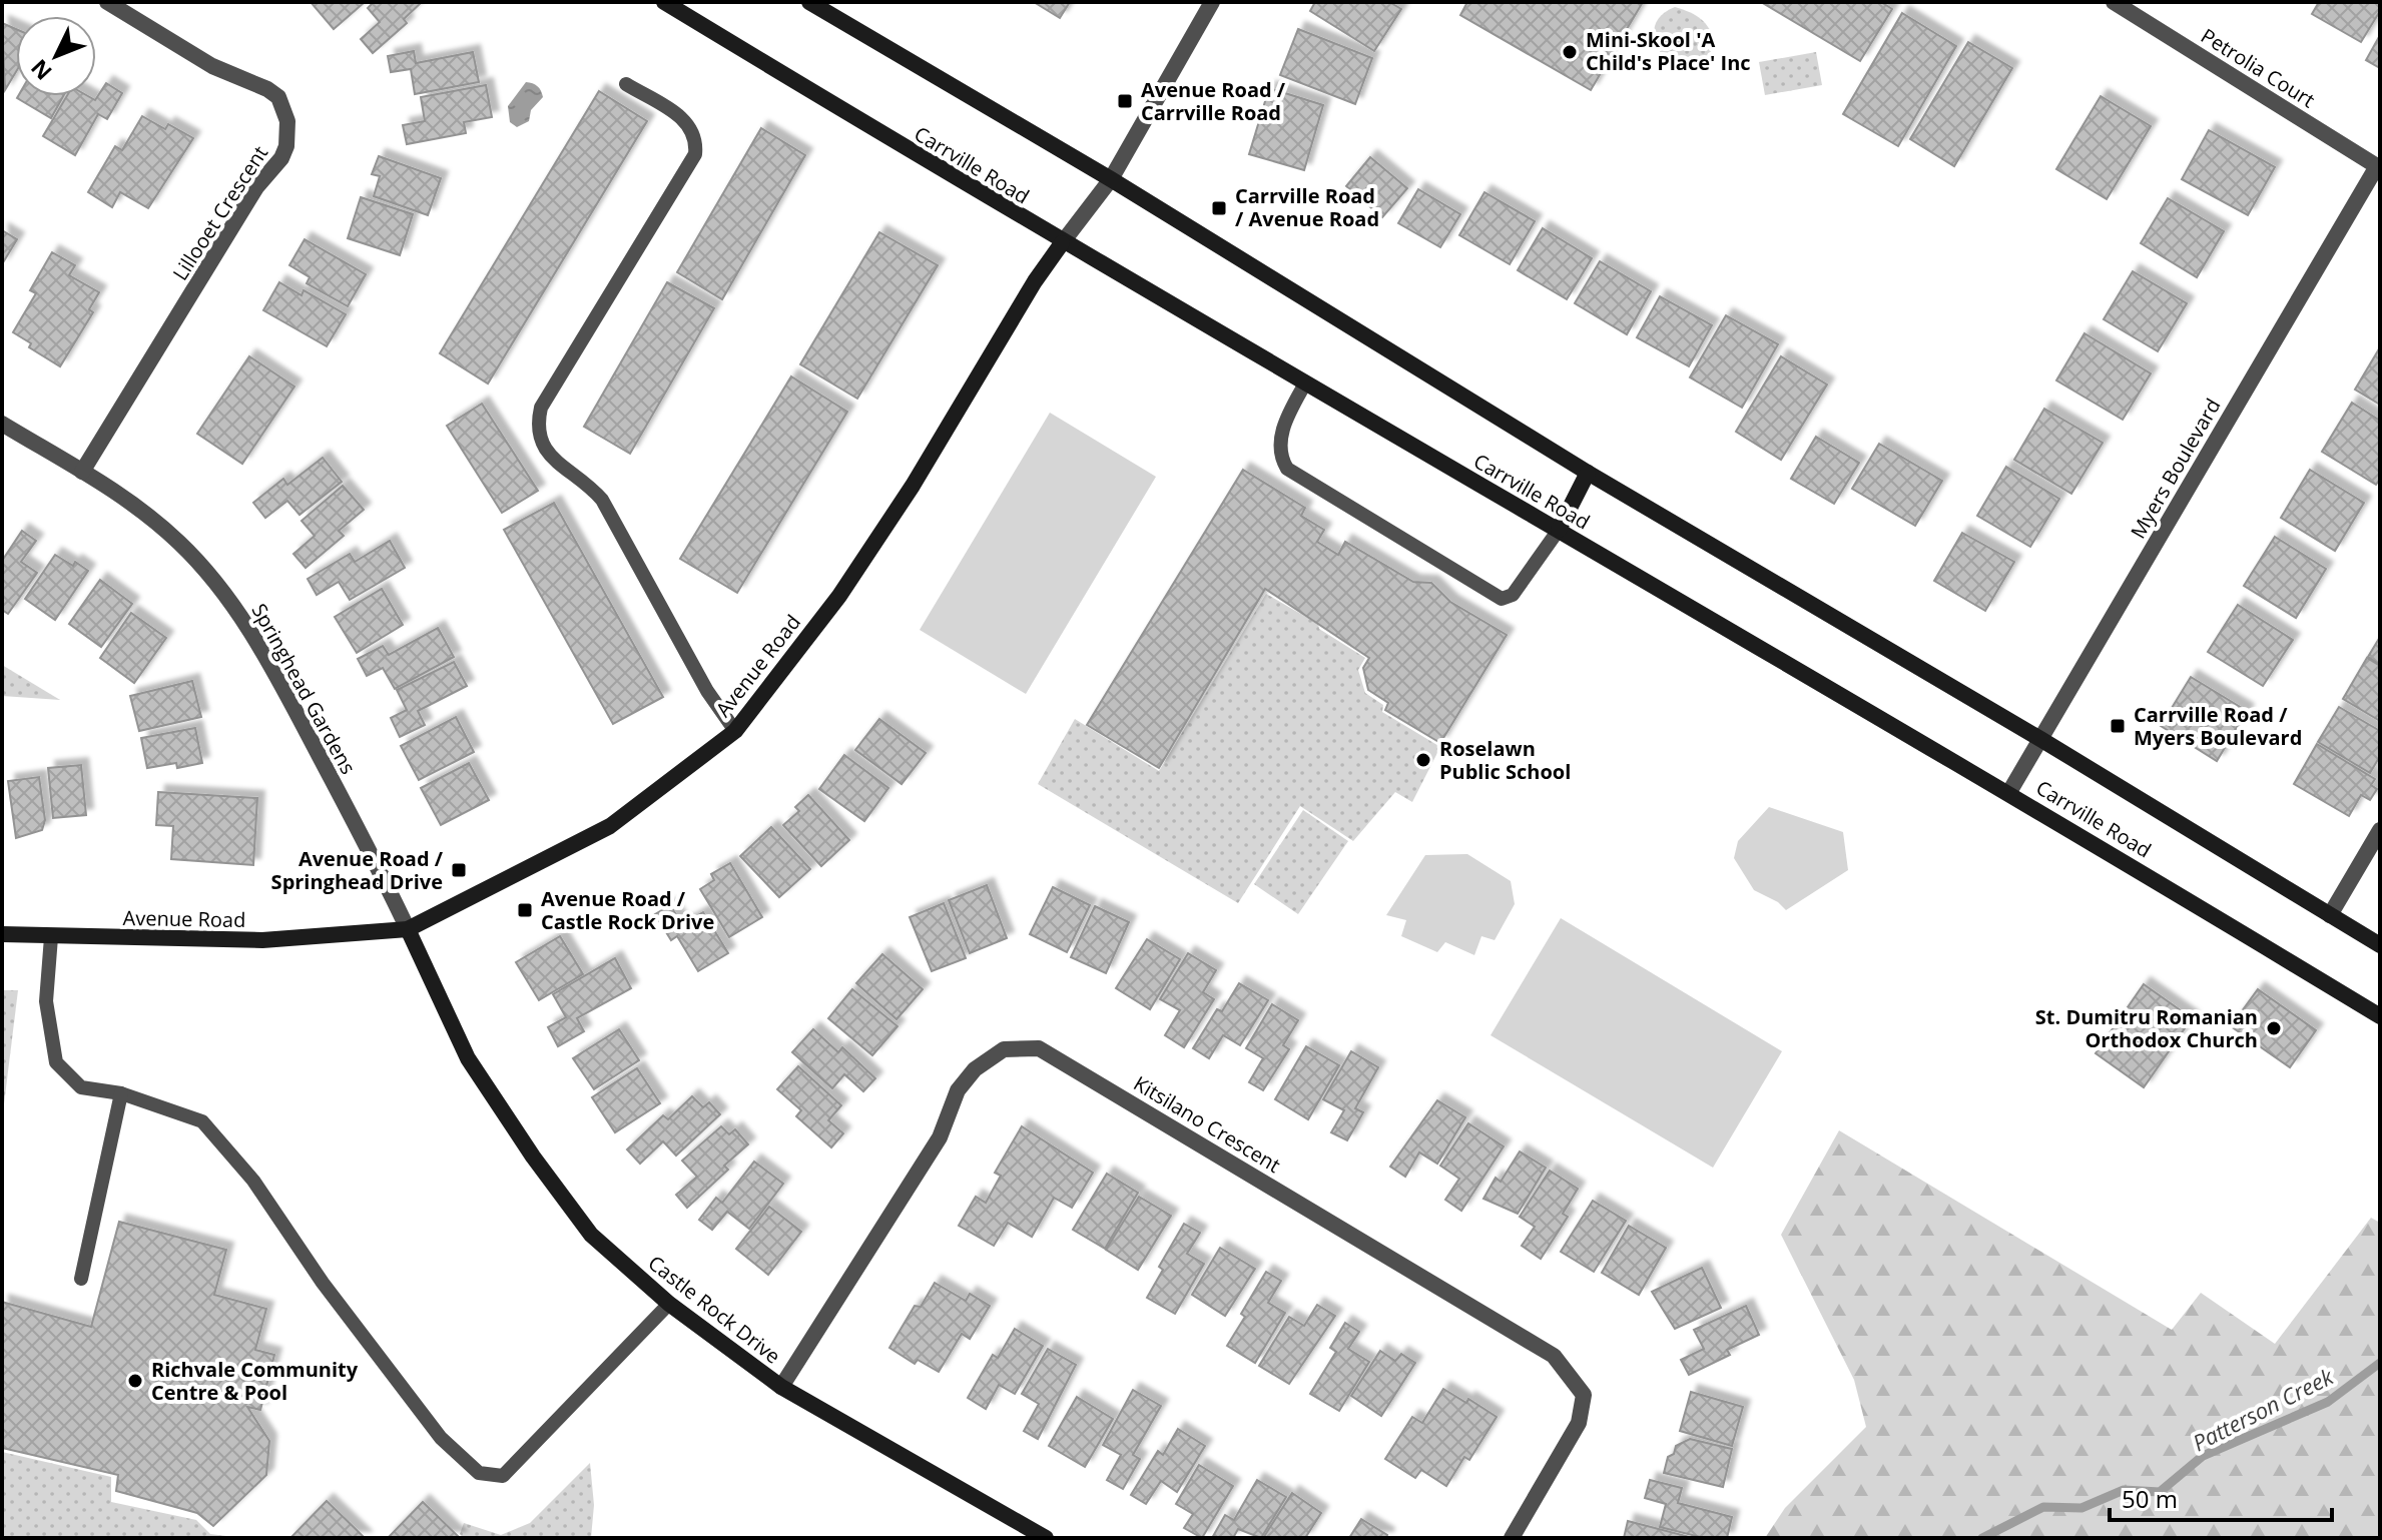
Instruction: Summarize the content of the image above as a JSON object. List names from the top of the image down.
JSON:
{
  "streets": {
    "main road": ["Carrville Road", "Avenue Road", "Castle Rock Drive"],
    "street": [
      "Petrolia Court",
      "Lillooet Crescent",
      "Myers Boulevard",
      "Springhead Gardens",
      "Kitsilano Crescent"
    ]
  },
  "crossings": [
    ["Petrolia Court", "Myers Boulevard"],
    ["Carrville Road", "Myers Boulevard"],
    ["Carrville Road", "Avenue Road"],
    ["Lillooet Crescent", "Springhead Gardens"],
    ["Avenue Road", "Springhead Gardens"],
    ["Avenue Road", "Castle Rock Drive"],
    ["Springhead Gardens", "Castle Rock Drive"],
    ["Kitsilano Crescent", "Castle Rock Drive"]
  ],
  "water": ["Patterson Creek"],
  "places": {
    "other": [
      "Mini-Skool 'A Child's Place' Inc",
      "Roselawn Public School",
      "St. Dumitru Romanian Orthodox Church",
      "Richvale Community Centre & Pool"
    ],
    "transit": [
      "Avenue Road / Carrville Road",
      "Carrville Road / Avenue Road",
      "Carrville Road / Myers Boulevard",
      "Avenue Road / Springhead Drive",
      "Avenue Road / Castle Rock Drive"
    ]
  },
  "scale_bar": "50 m",
  "north": "bottom left"
}
